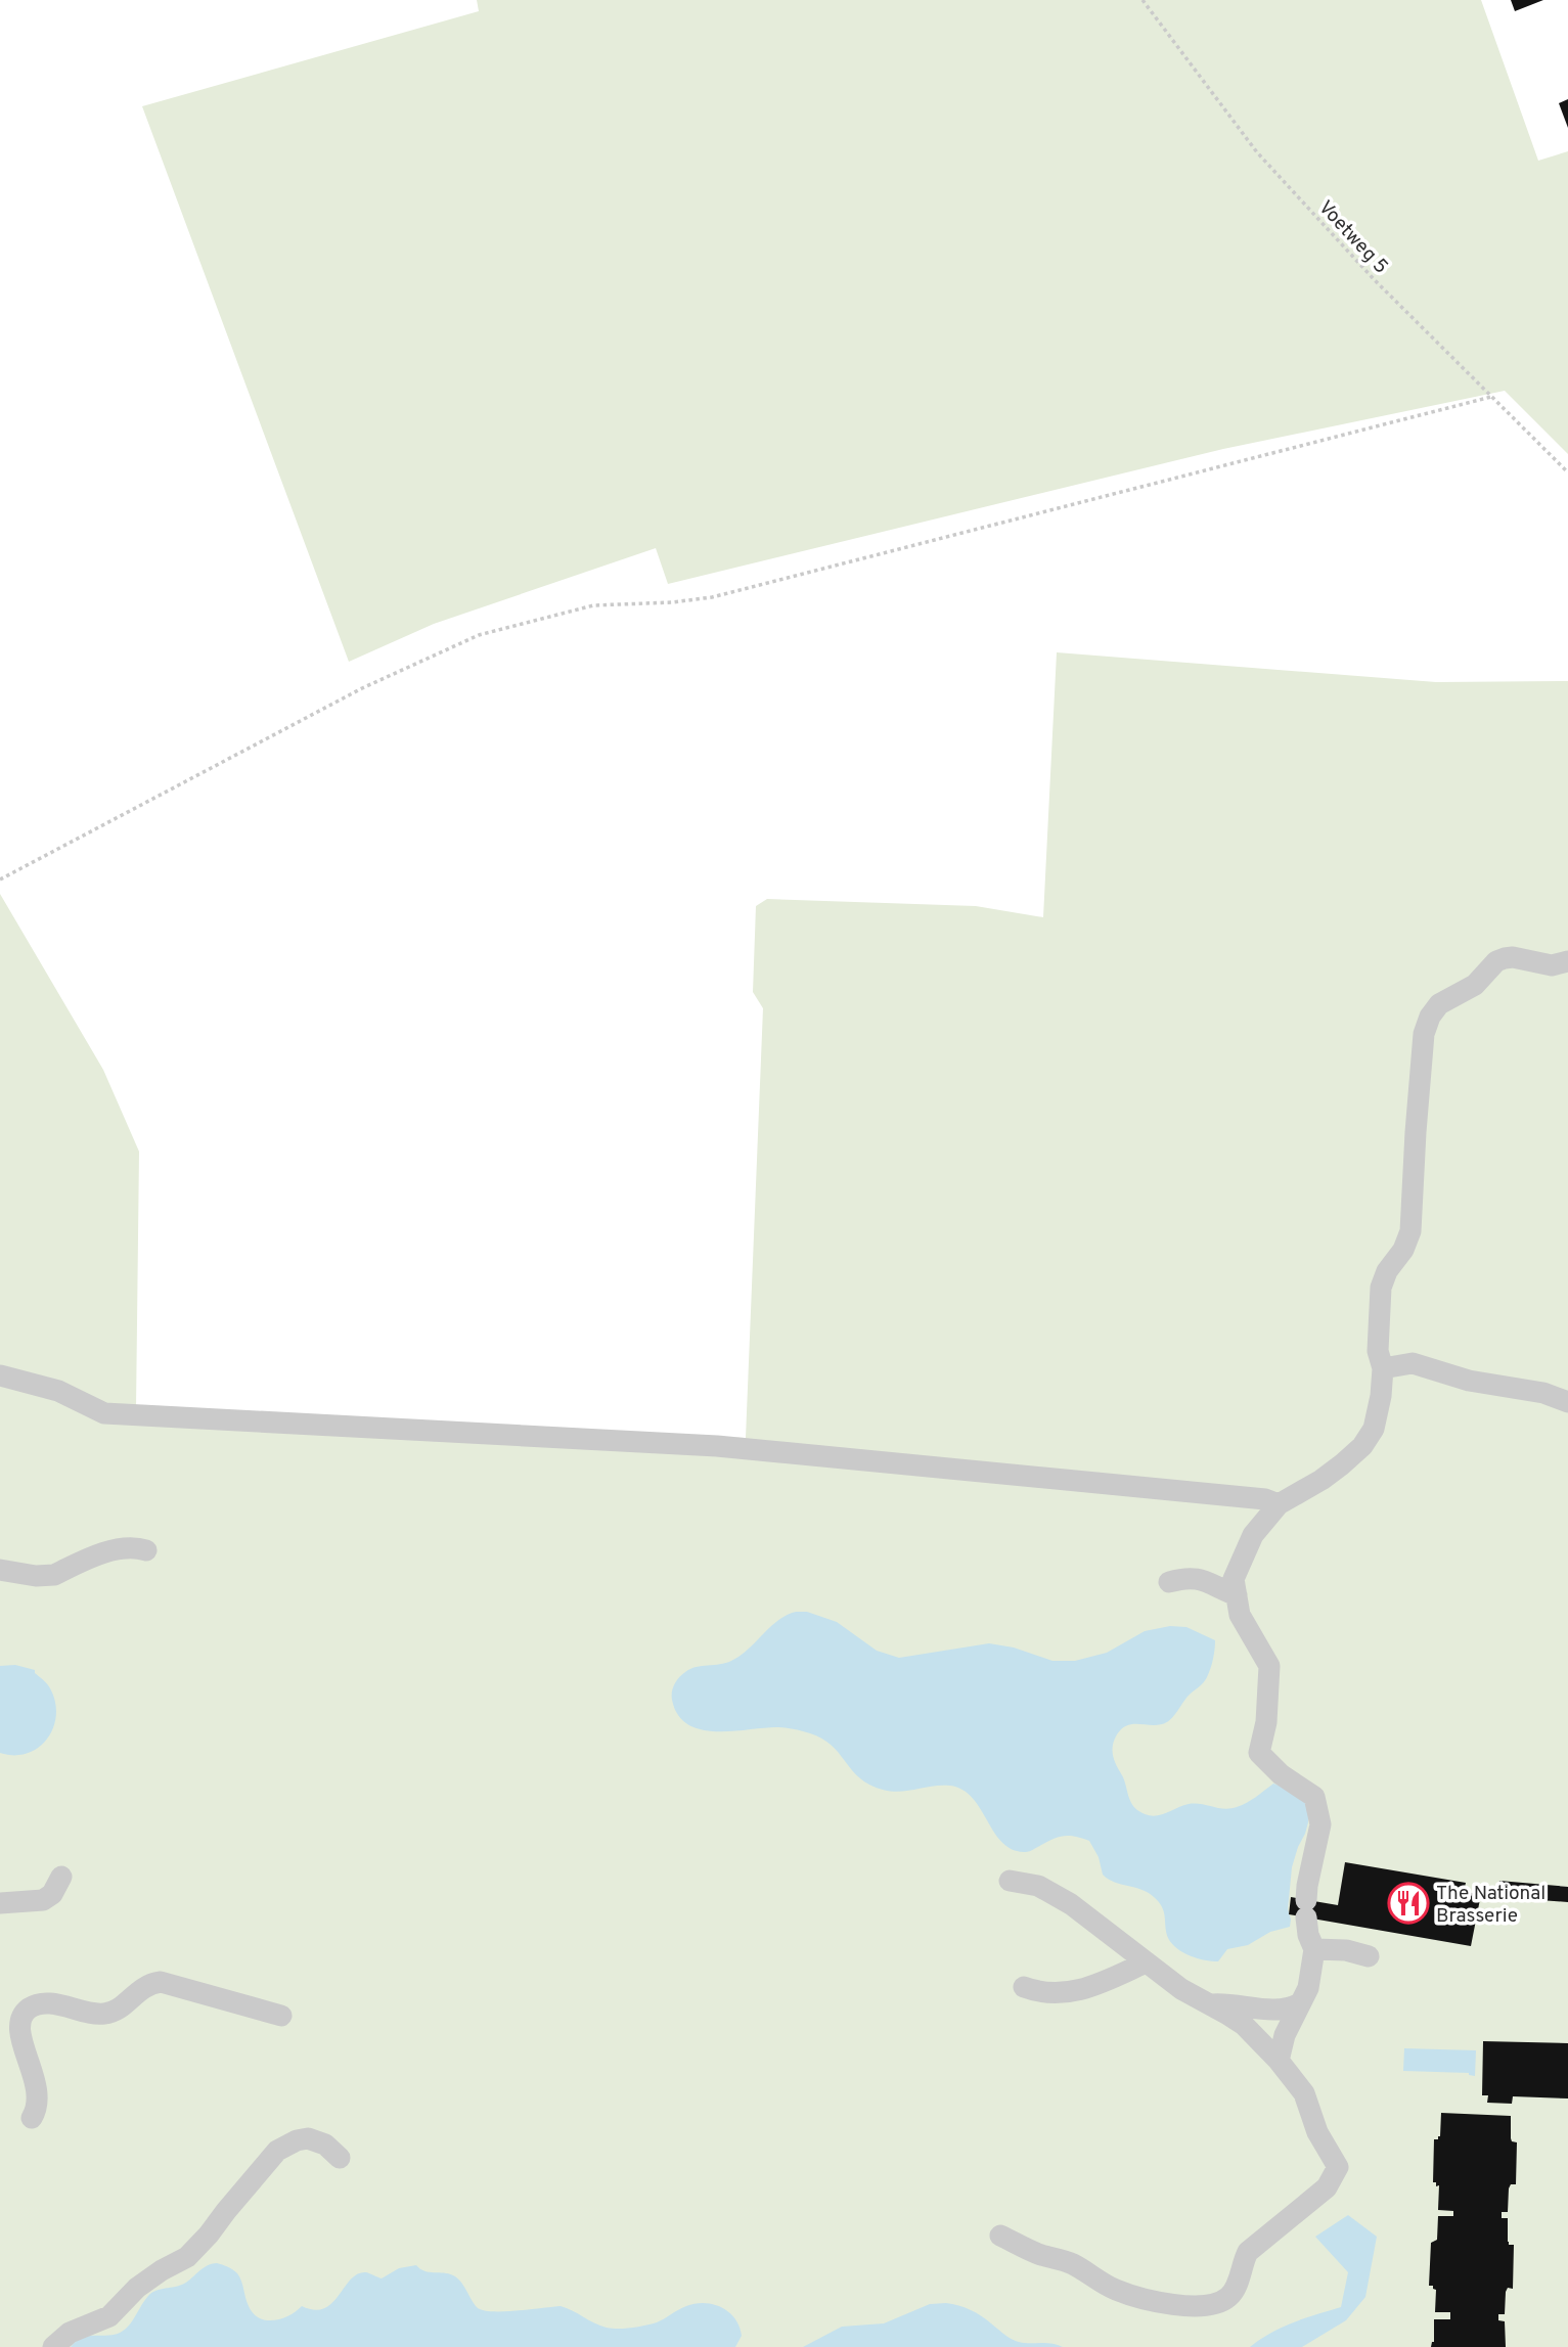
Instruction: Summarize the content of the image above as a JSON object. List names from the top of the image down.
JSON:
{
  "streets": {
    "path": ["Voetweg 5"]
  },
  "places": {
    "restaurant": ["The National Brasserie"]
  }
}
